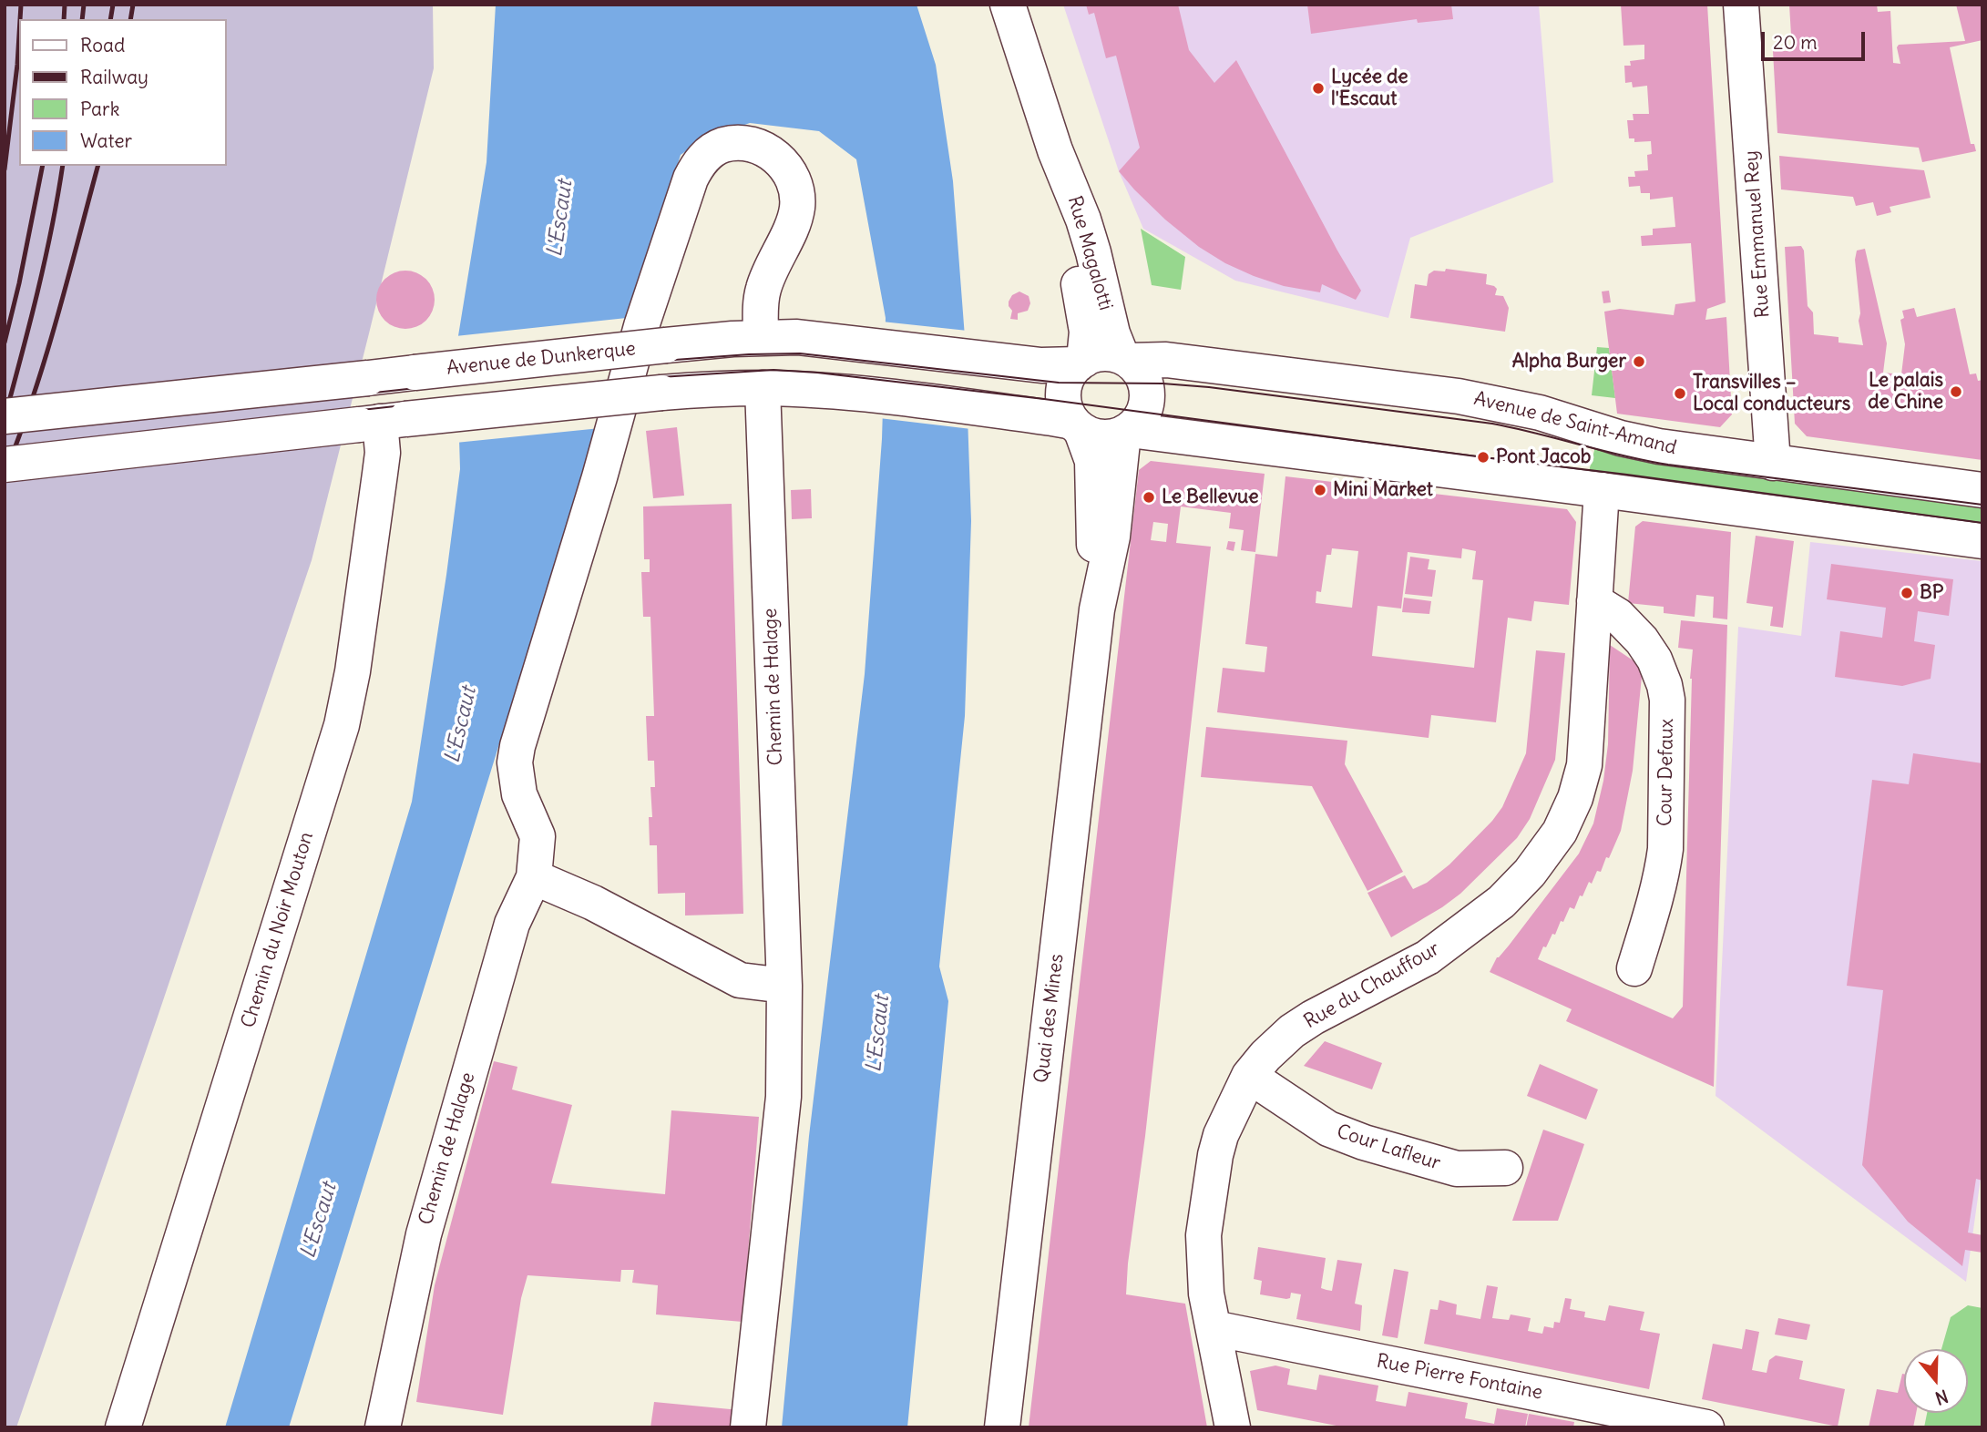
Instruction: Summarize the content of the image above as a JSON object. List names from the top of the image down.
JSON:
{
  "streets": {
    "street": [
      "Rue Emmanuel Rey",
      "Rue Magalotti",
      "Avenue de Dunkerque",
      "Avenue de Saint-Amand",
      "Chemin de Halage",
      "Cour Defaux",
      "Chemin du Noir Mouton",
      "Rue du Chauffour",
      "Quai des Mines",
      "Cour Lafleur",
      "Rue Pierre Fontaine"
    ]
  },
  "crossings": [
    ["Rue Emmanuel Rey", "Avenue de Saint-Amand"],
    ["Rue Magalotti", "Avenue de Dunkerque"],
    ["Rue Magalotti", "Avenue de Saint-Amand"],
    ["Rue Magalotti", "Quai des Mines"],
    ["Avenue de Dunkerque", "Avenue de Saint-Amand"],
    ["Avenue de Dunkerque", "Chemin de Halage"],
    ["Avenue de Dunkerque", "Quai des Mines"],
    ["Avenue de Saint-Amand", "Quai des Mines"],
    ["Cour Defaux", "Rue du Chauffour"],
    ["Rue du Chauffour", "Cour Lafleur"],
    ["Rue du Chauffour", "Rue Pierre Fontaine"]
  ],
  "water": ["L'Escaut"],
  "places": [
    "Lycée de l'Escaut",
    "Alpha Burger",
    "Le palais de Chine",
    "Transvilles – Local conducteurs",
    "Pont Jacob",
    "Mini Market",
    "Le Bellevue",
    "BP"
  ],
  "legend": [
    "Road",
    "Railway",
    "Park",
    "Water"
  ],
  "scale_bar": "20 m",
  "north": "bottom"
}
